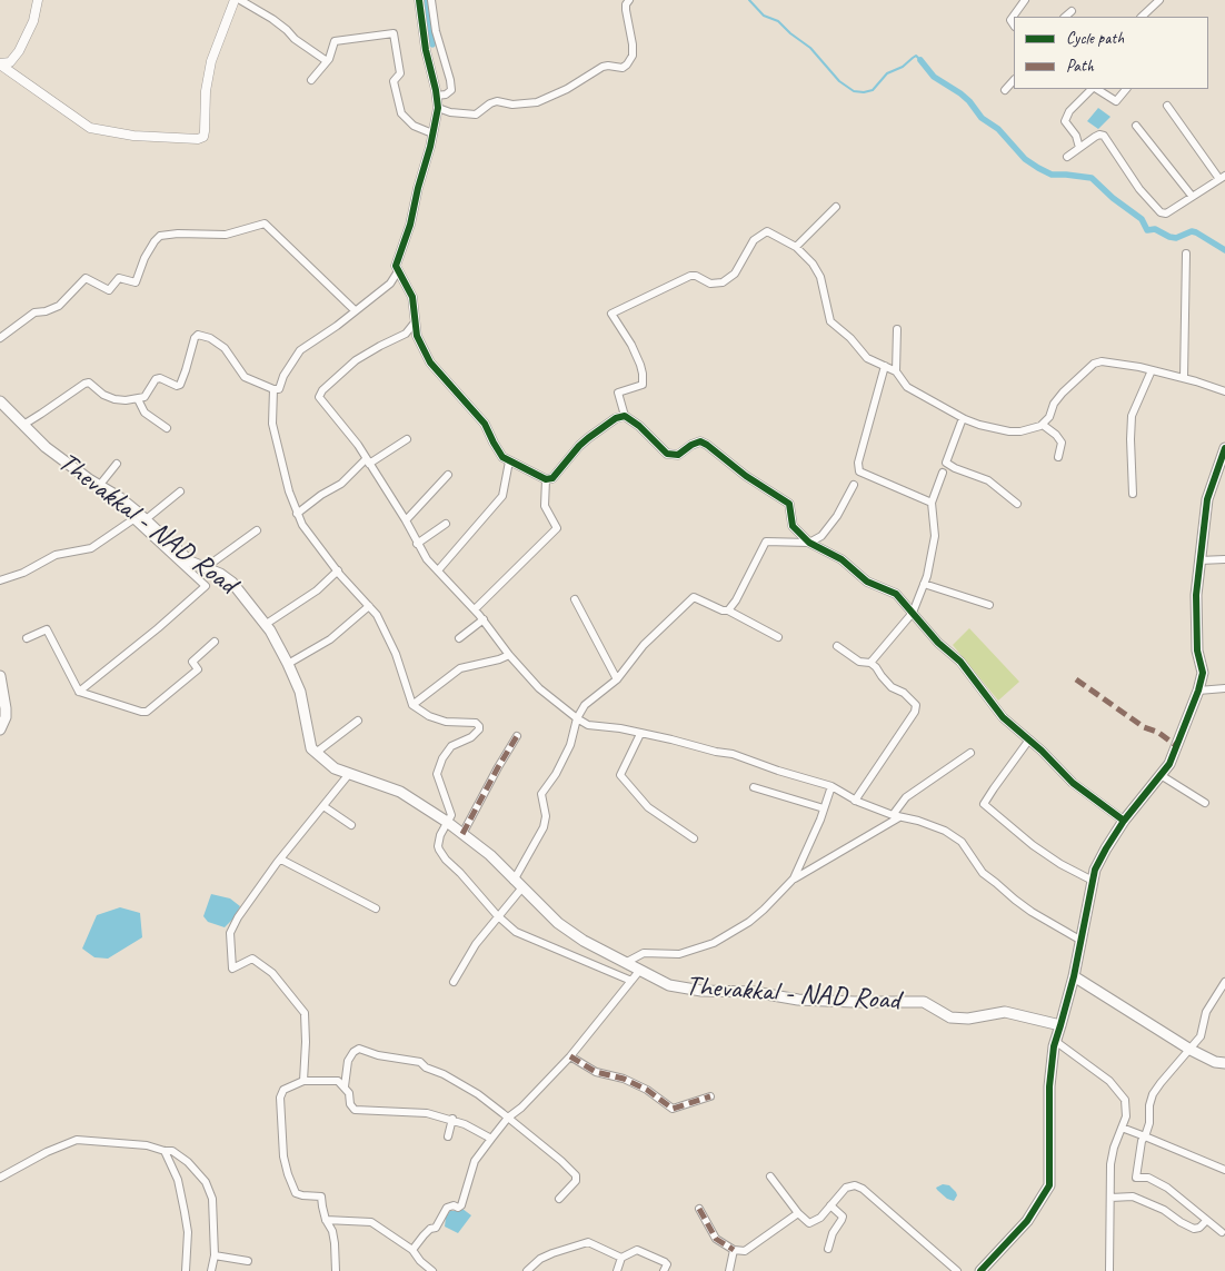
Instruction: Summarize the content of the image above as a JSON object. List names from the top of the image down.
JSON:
{
  "streets": {
    "main road": ["Thevakkal - NAD Road"]
  },
  "legend": ["Cycle path", "Path"]
}
